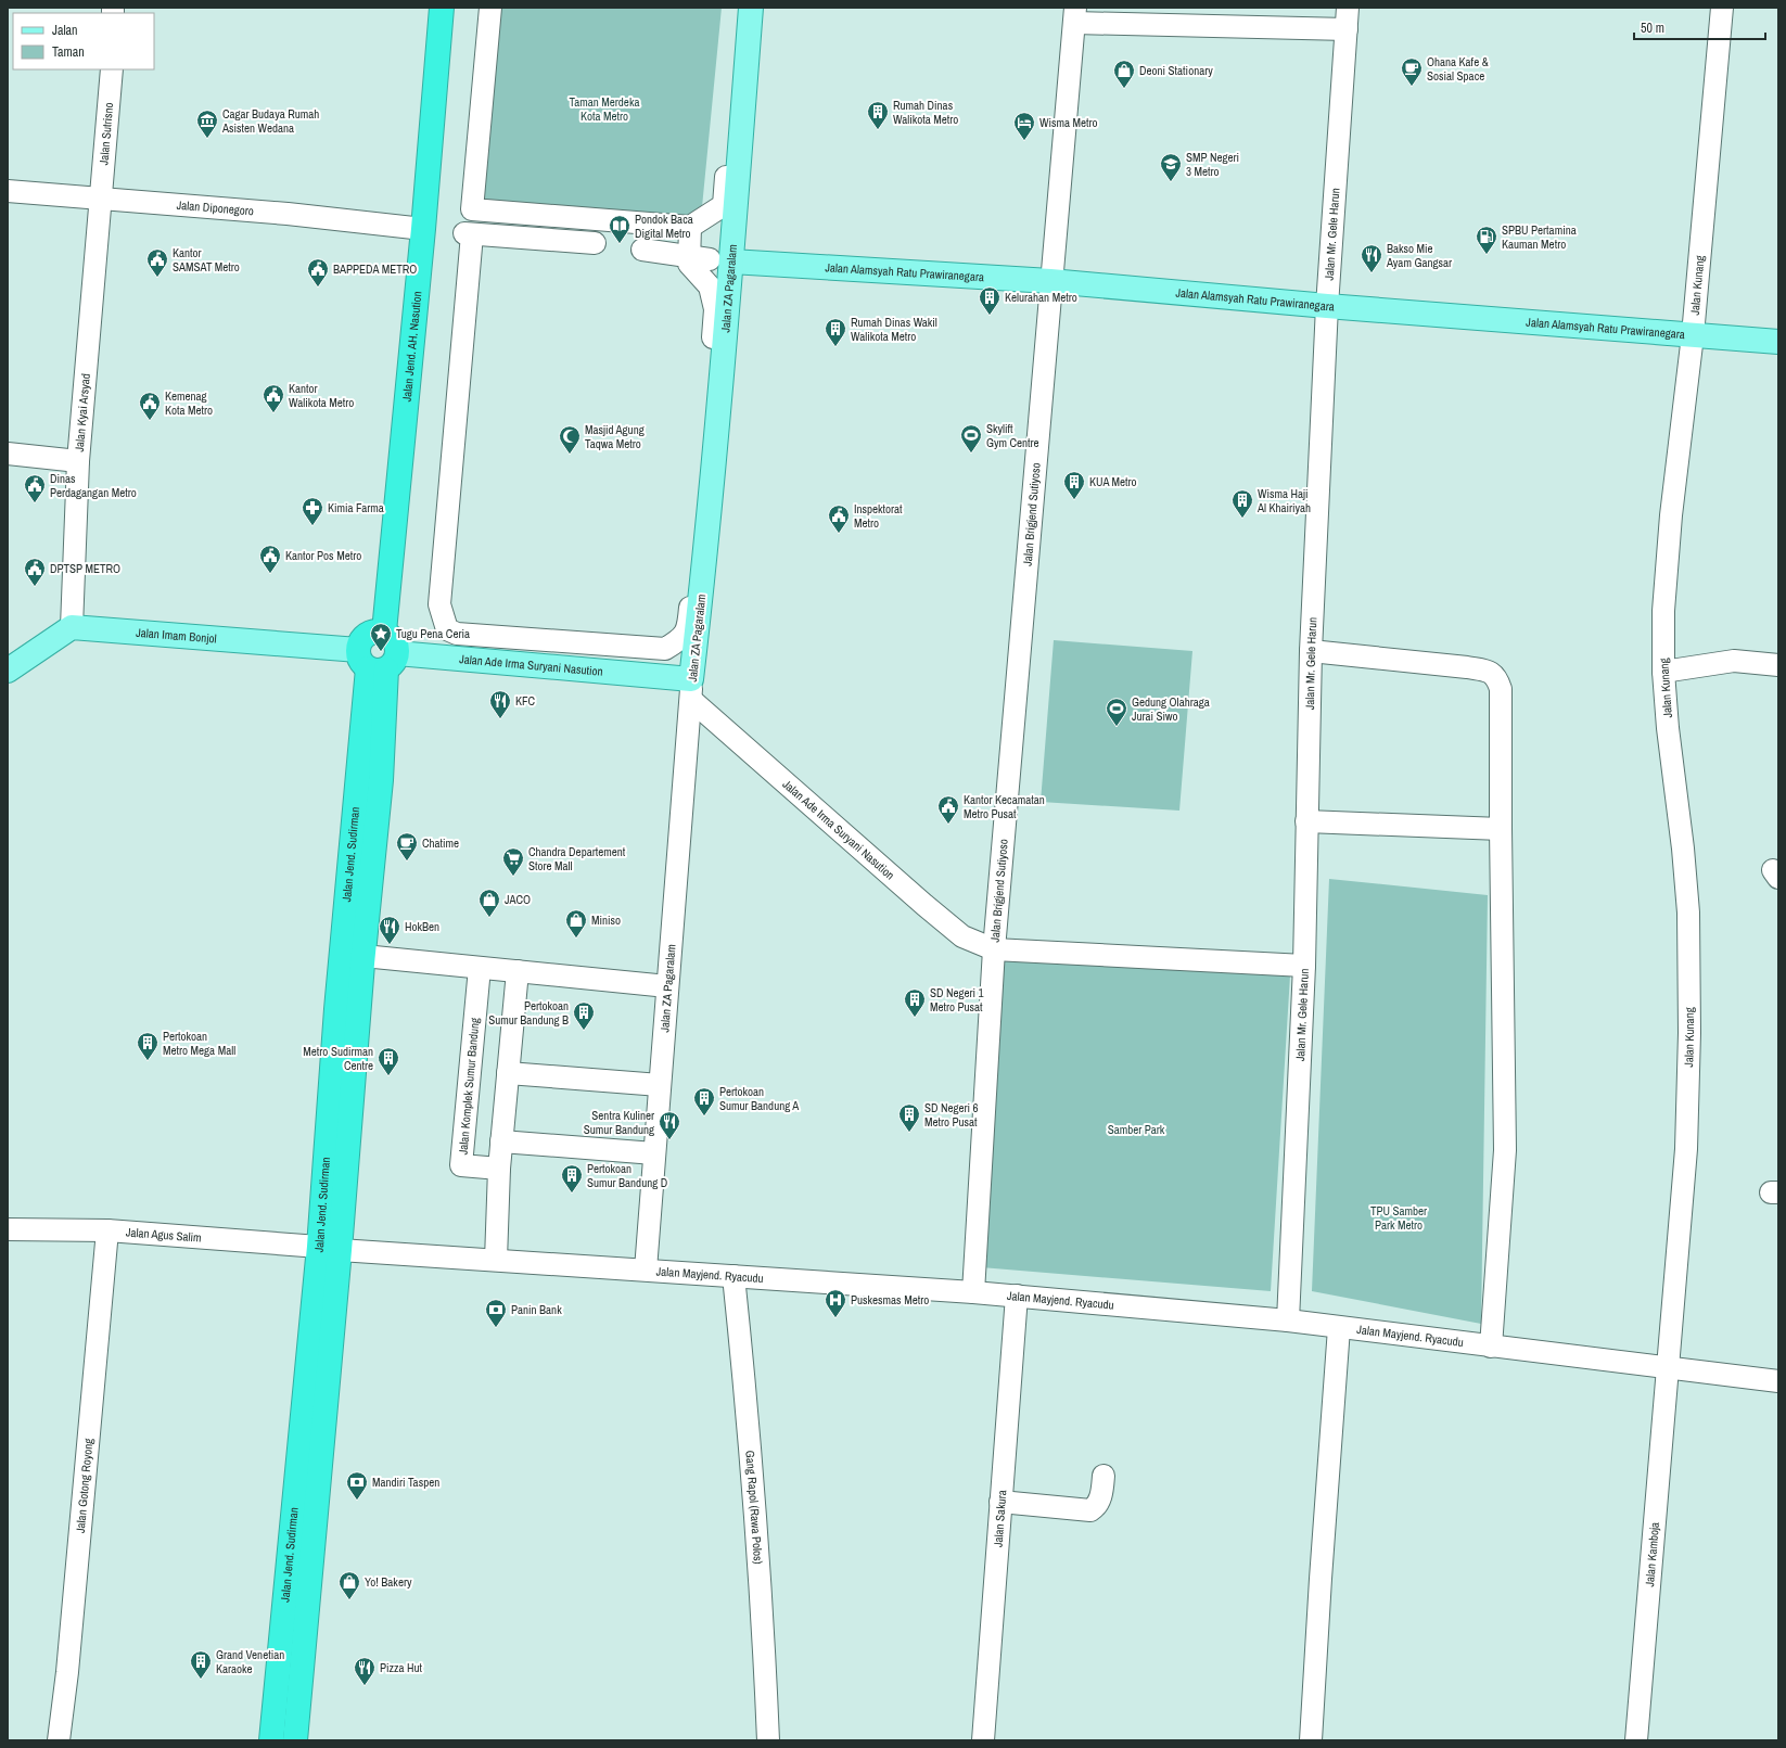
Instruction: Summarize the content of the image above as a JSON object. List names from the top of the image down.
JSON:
{
  "streets": {
    "highway": ["Jalan Jend. AH. Nasution", "Jalan Jend. Sudirman"],
    "main road": [
      "Jalan Alamsyah Ratu Prawiranegara",
      "Jalan ZA Pagaralam",
      "Jalan Imam Bonjol",
      "Jalan Ade Irma Suryani Nasution"
    ],
    "street": [
      "Jalan Sutrisno",
      "Jalan Diponegoro",
      "Jalan Mr. Gele Harun",
      "Jalan Kunang",
      "Jalan Kyai Arsyad",
      "Jalan Brigjend Sutiyoso",
      "Jalan Komplek Sumur Bandung",
      "Jalan Agus Salim",
      "Jalan Mayjend. Ryacudu",
      "Jalan Gotong Royong",
      "Gang Rapol (Rawa Polos)",
      "Jalan Sakura",
      "Jalan Kamboja"
    ]
  },
  "crossings": [
    ["Jalan Sutrisno", "Jalan Diponegoro"],
    ["Jalan Sutrisno", "Jalan Kyai Arsyad"],
    ["Jalan Diponegoro", "Jalan Jend. AH. Nasution"],
    ["Jalan Diponegoro", "Jalan Kyai Arsyad"],
    ["Jalan Mr. Gele Harun", "Jalan Alamsyah Ratu Prawiranegara"],
    ["Jalan Mr. Gele Harun", "Jalan Mayjend. Ryacudu"],
    ["Jalan Alamsyah Ratu Prawiranegara", "Jalan Kunang"],
    ["Jalan Alamsyah Ratu Prawiranegara", "Jalan ZA Pagaralam"],
    ["Jalan Alamsyah Ratu Prawiranegara", "Jalan Brigjend Sutiyoso"],
    ["Jalan Kunang", "Jalan Mayjend. Ryacudu"],
    ["Jalan Kunang", "Jalan Kamboja"],
    ["Jalan ZA Pagaralam", "Jalan Ade Irma Suryani Nasution"],
    ["Jalan ZA Pagaralam", "Jalan Mayjend. Ryacudu"],
    ["Jalan Kyai Arsyad", "Jalan Imam Bonjol"],
    ["Jalan Brigjend Sutiyoso", "Jalan Ade Irma Suryani Nasution"],
    ["Jalan Brigjend Sutiyoso", "Jalan Mayjend. Ryacudu"],
    ["Jalan Imam Bonjol", "Jalan Ade Irma Suryani Nasution"],
    ["Jalan Imam Bonjol", "Jalan Jend. Sudirman"],
    ["Jalan Ade Irma Suryani Nasution", "Jalan Jend. Sudirman"],
    ["Jalan Jend. Sudirman", "Jalan Agus Salim"],
    ["Jalan Jend. Sudirman", "Jalan Mayjend. Ryacudu"],
    ["Jalan Agus Salim", "Jalan Mayjend. Ryacudu"],
    ["Jalan Agus Salim", "Jalan Gotong Royong"],
    ["Jalan Mayjend. Ryacudu", "Gang Rapol (Rawa Polos)"],
    ["Jalan Mayjend. Ryacudu", "Jalan Sakura"],
    ["Jalan Mayjend. Ryacudu", "Jalan Kamboja"]
  ],
  "parks": ["Taman Merdeka Kota Metro", "Samber Park", "TPU Samber Park Metro"],
  "places": {
    "cafe": ["Ohana Kafe & Sosial Space", "Chatime"],
    "shop": [
      "Deoni Stationary",
      "JACO",
      "Miniso",
      "Yo! Bakery"
    ],
    "building": [
      "Rumah Dinas Walikota Metro",
      "Kelurahan Metro",
      "Rumah Dinas Wakil Walikota Metro",
      "KUA Metro",
      "Wisma Haji Al Khairiyah",
      "SD Negeri 1 Metro Pusat",
      "Pertokoan Sumur Bandung B",
      "Pertokoan Metro Mega Mall",
      "Metro Sudirman Centre",
      "Pertokoan Sumur Bandung A",
      "SD Negeri 6 Metro Pusat",
      "Pertokoan Sumur Bandung D",
      "Grand Venetian Karaoke"
    ],
    "museum": ["Cagar Budaya Rumah Asisten Wedana"],
    "hotel": ["Wisma Metro"],
    "school or university": ["SMP Negeri 3 Metro"],
    "library": ["Pondok Baca Digital Metro"],
    "fuel station": ["SPBU Pertamina Kauman Metro"],
    "restaurant": [
      "Bakso Mie Ayam Gangsar",
      "KFC",
      "HokBen",
      "Sentra Kuliner Sumur Bandung",
      "Pizza Hut"
    ],
    "public building": [
      "Kantor SAMSAT Metro",
      "BAPPEDA METRO",
      "Kantor Walikota Metro",
      "Kemenag Kota Metro",
      "Dinas Perdagangan Metro",
      "Inspektorat Metro",
      "Kantor Pos Metro",
      "DPTSP METRO",
      "Kantor Kecamatan Metro Pusat"
    ],
    "sports": ["Skylift Gym Centre", "Gedung Olahraga Jurai Siwo"],
    "mosque": ["Masjid Agung Taqwa Metro"],
    "pharmacy": ["Kimia Farma"],
    "place": ["Tugu Pena Ceria"],
    "supermarket": ["Chandra Departement Store Mall"],
    "hospital": ["Puskesmas Metro"],
    "bank": ["Panin Bank", "Mandiri Taspen"]
  },
  "legend": ["Jalan", "Taman"],
  "scale_bar": "50 m"
}
